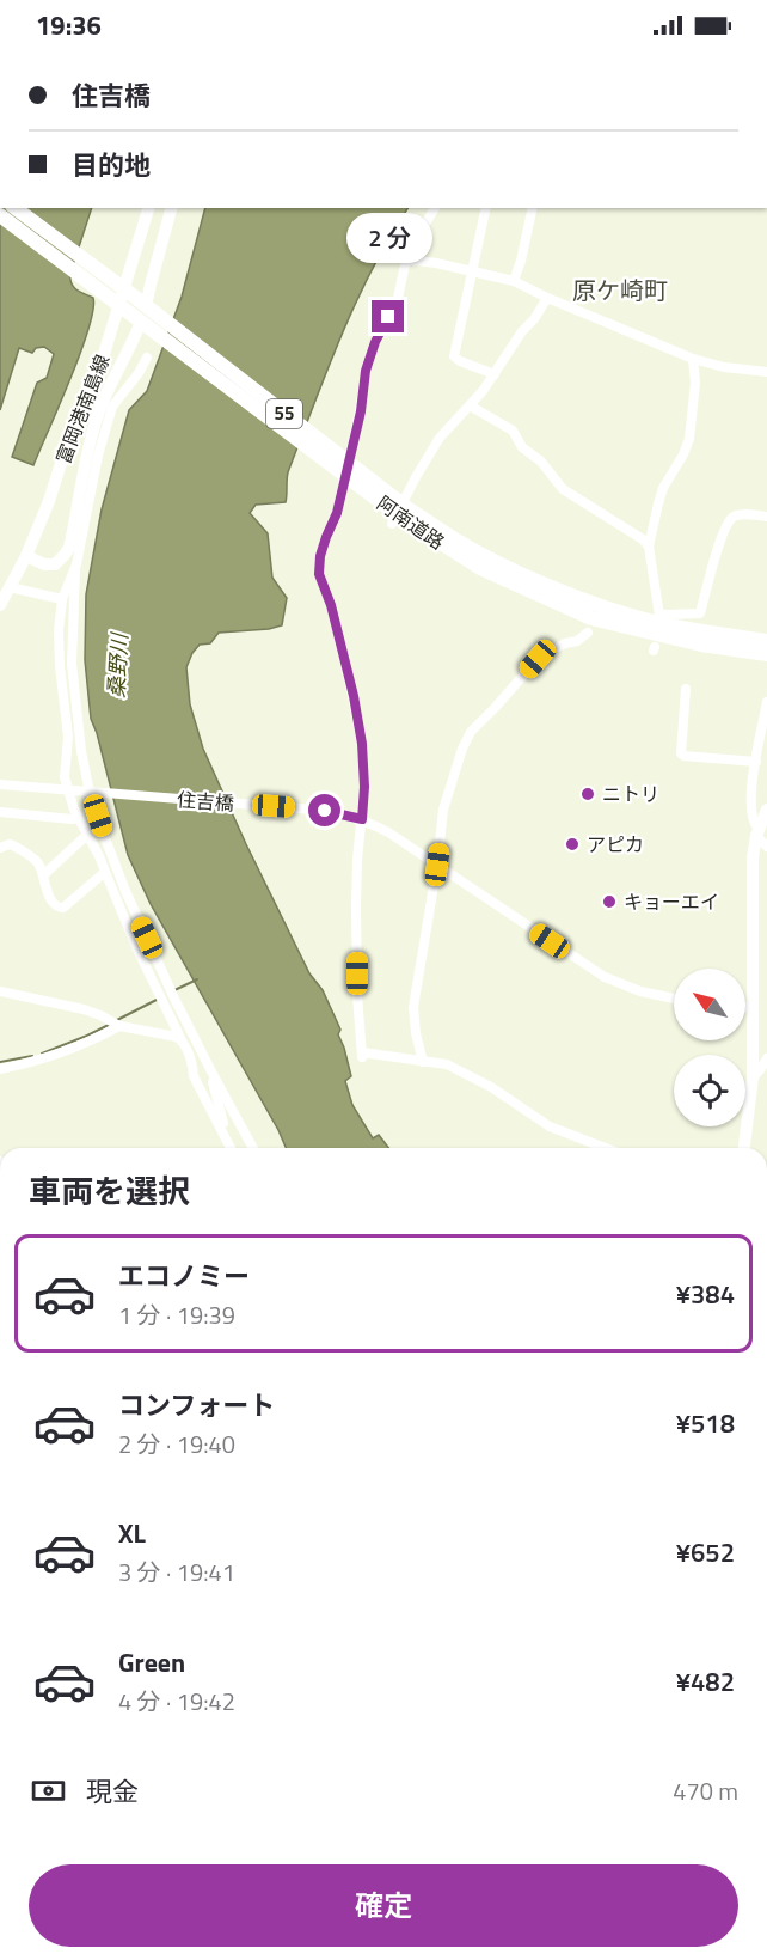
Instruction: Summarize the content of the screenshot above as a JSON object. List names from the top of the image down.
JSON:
{
  "streets": {
    "highway": ["55", "阿南道路"],
    "main road": ["富岡港南島線"],
    "street": ["住吉橋"]
  },
  "districts": ["原ケ崎町"],
  "water": ["桑野川"],
  "places": ["ニトリ", "アピカ", "キョーエイ"],
  "north": "top left",
  "page": {
    "status": "19:36",
    "banner": ["住吉橋", "目的地"],
    "bubble": "2 分",
    "heading": "車両を選択",
    "list": [
      {
        "name": "エコノミー",
        "note": "1 分 · 19:39",
        "value": "¥384"
      },
      {
        "name": "コンフォート",
        "note": "2 分 · 19:40",
        "value": "¥518"
      },
      {
        "name": "XL",
        "note": "3 分 · 19:41",
        "value": "¥652"
      },
      {
        "name": "Green",
        "note": "4 分 · 19:42",
        "value": "¥482"
      }
    ],
    "pay": ["現金", "470 m"],
    "buttons": "確定"
  }
}
